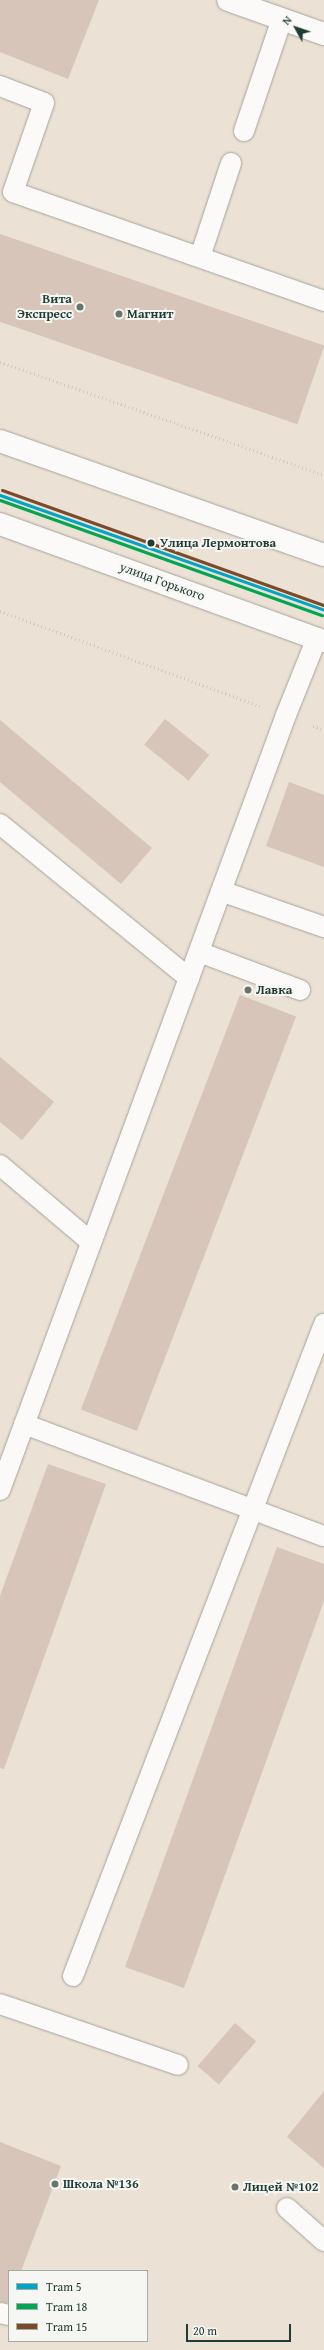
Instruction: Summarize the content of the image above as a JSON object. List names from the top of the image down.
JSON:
{
  "streets": {
    "main road": ["улица Горького"]
  },
  "places": [
    "Вита Экспресс",
    "Магнит",
    "Улица Лермонтова",
    "Лавка",
    "Школа №136",
    "Лицей №102"
  ],
  "lines": ["tram line 15", "tram line 5", "tram line 18"],
  "legend": ["Tram 5", "Tram 18", "Tram 15"],
  "scale_bar": "20 m",
  "north": "top left"
}
